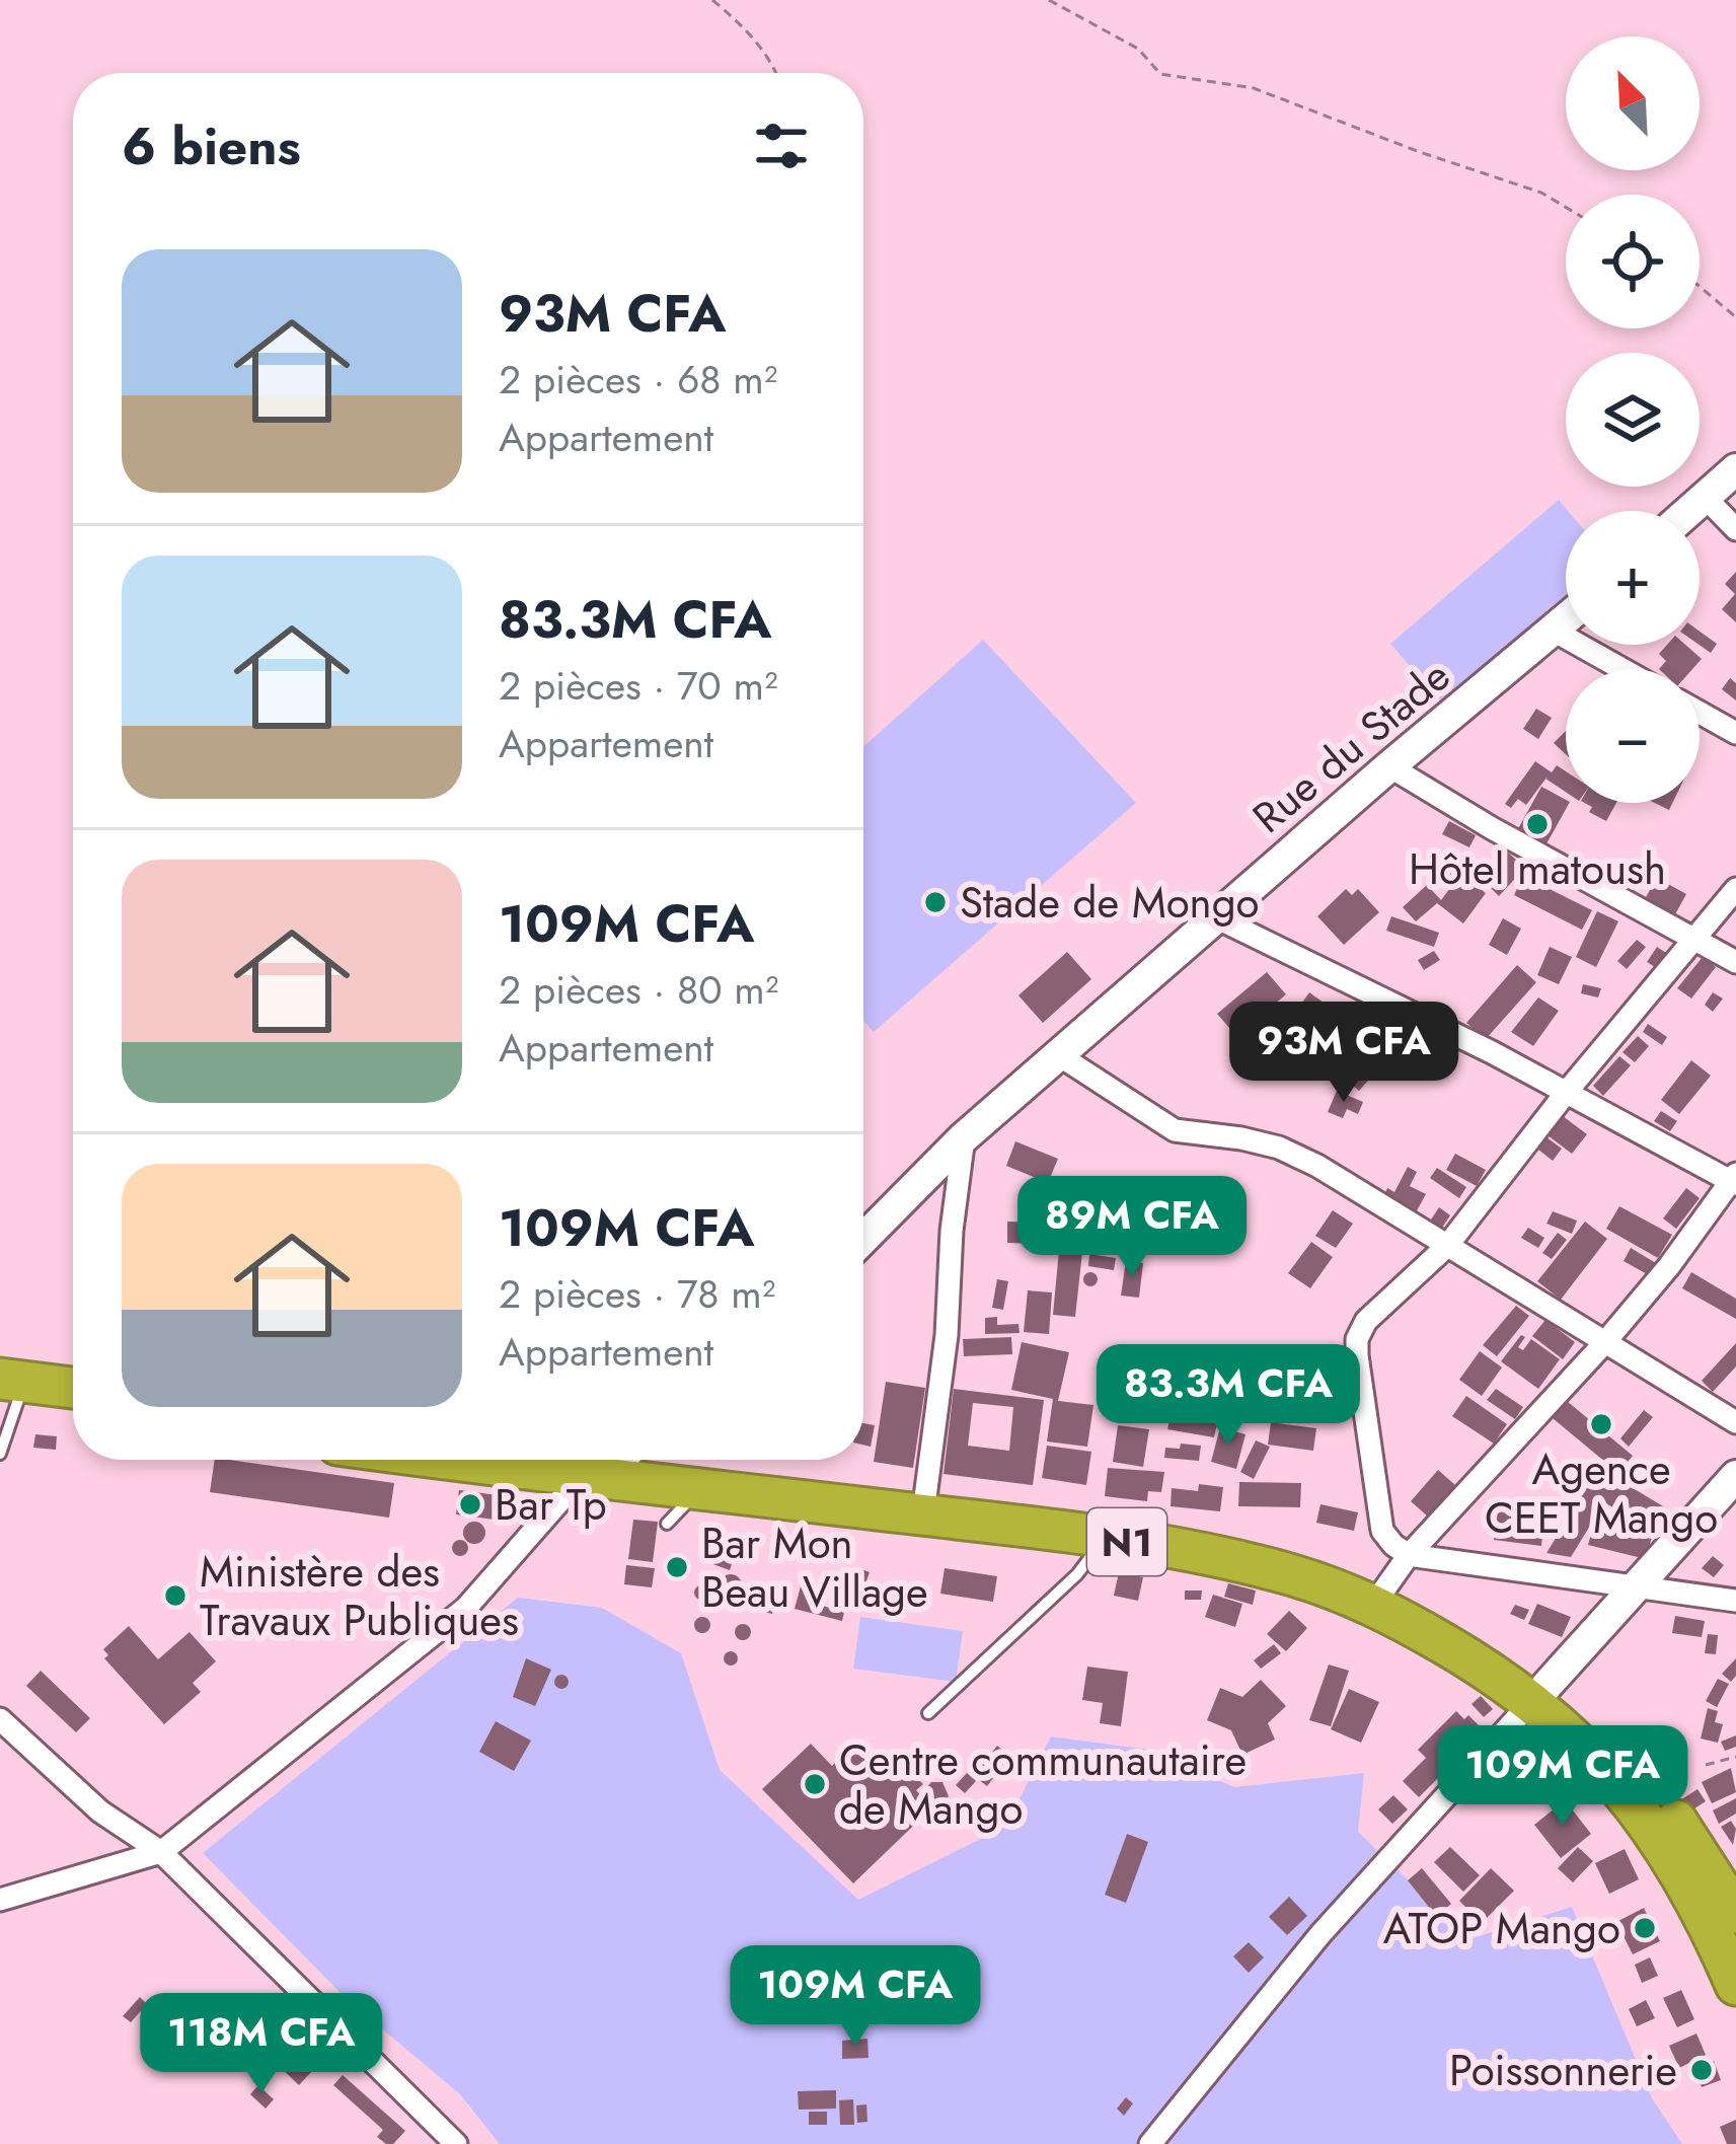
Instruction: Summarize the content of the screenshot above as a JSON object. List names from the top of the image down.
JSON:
{
  "streets": {
    "highway": ["N1"],
    "main road": ["Rue du Stade"]
  },
  "places": [
    "Hôtel matoush",
    "Stade de Mongo",
    "Agence CEET Mango",
    "Bar Tp",
    "Bar Mon Beau Village",
    "Ministère des Travaux Publiques",
    "Centre communautaire de Mango",
    "ATOP Mango",
    "Poissonnerie"
  ],
  "north": "top left",
  "page": {
    "map_buttons": ["+", "−"],
    "heading": "6 biens",
    "list": [
      {
        "name": "93M CFA",
        "note": "2 pièces · 68 m² · Appartement"
      },
      {
        "name": "83.3M CFA",
        "note": "2 pièces · 70 m² · Appartement"
      },
      {
        "name": "109M CFA",
        "note": "2 pièces · 80 m² · Appartement"
      },
      {
        "name": "109M CFA",
        "note": "2 pièces · 78 m² · Appartement"
      }
    ],
    "price": [
      "93M CFA",
      "89M CFA",
      "83.3M CFA",
      "109M CFA",
      "109M CFA",
      "118M CFA"
    ]
  }
}
